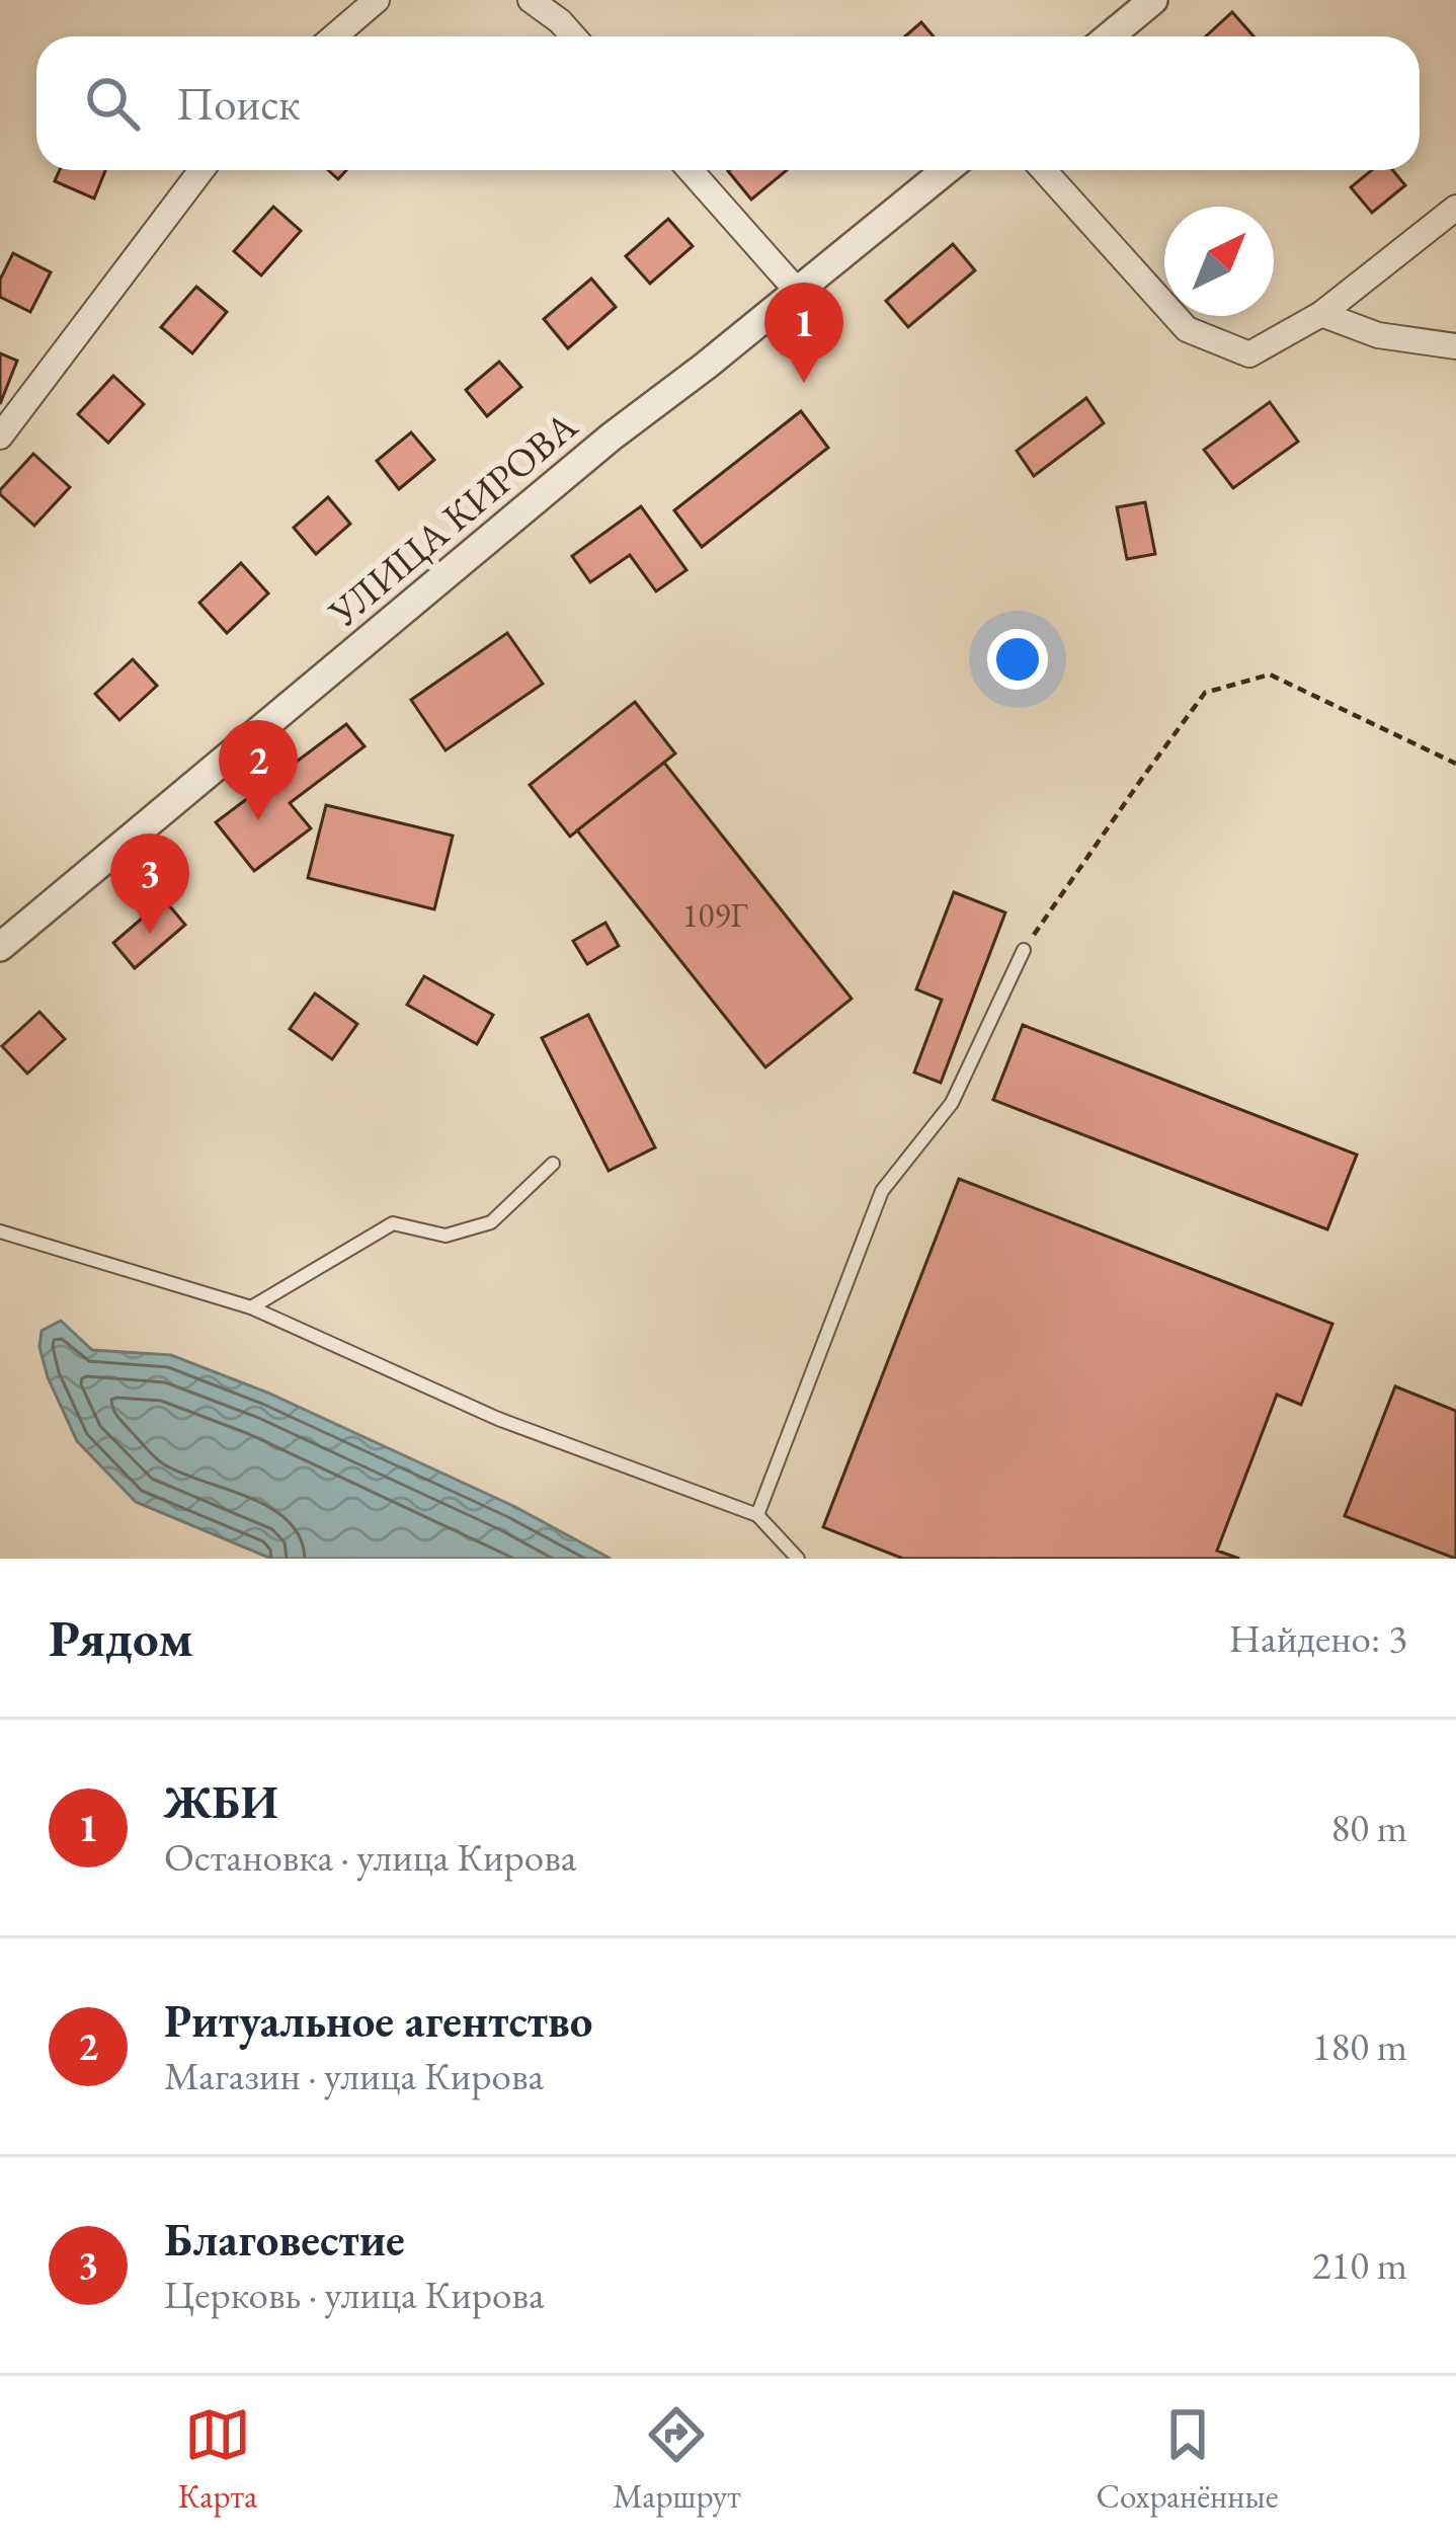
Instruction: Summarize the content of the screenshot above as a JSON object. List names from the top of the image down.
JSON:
{
  "streets": {
    "street": ["УЛИЦА КИРОВА"]
  },
  "house_numbers": ["109Г"],
  "north": "top right",
  "page": {
    "search": "Поиск",
    "pins": ["1", "2", "3"],
    "heading": ["Рядом", "Найдено: 3"],
    "list": [
      {
        "mark": "1",
        "name": "ЖБИ",
        "note": "Остановка · улица Кирова",
        "value": "80 m"
      },
      {
        "mark": "2",
        "name": "Ритуальное агентство",
        "note": "Магазин · улица Кирова",
        "value": "180 m"
      },
      {
        "mark": "3",
        "name": "Благовестие",
        "note": "Церковь · улица Кирова",
        "value": "210 m"
      }
    ],
    "nav": ["Карта", "Маршрут", "Сохранённые"]
  }
}
